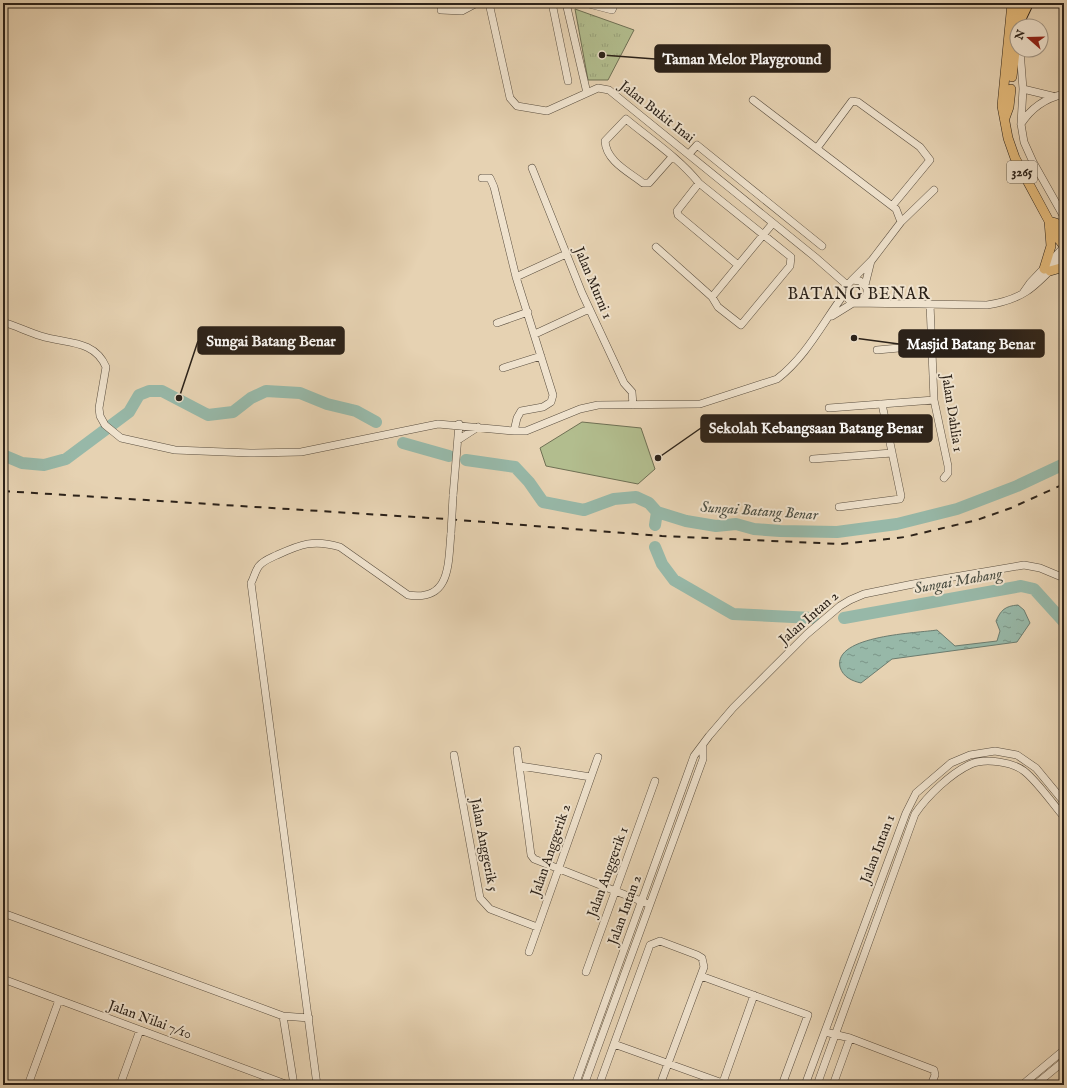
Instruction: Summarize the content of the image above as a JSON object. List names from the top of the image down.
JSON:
{
  "streets": {
    "main road": ["3265"],
    "street": [
      "Jalan Bukit Inai",
      "Jalan Murni 1",
      "Jalan Dahlia 1",
      "Jalan Intan 2",
      "Jalan Anggerik 5",
      "Jalan Intan 1",
      "Jalan Anggerik 2",
      "Jalan Anggerik 1",
      "Jalan Nilai 7/10"
    ]
  },
  "crossings": [
    ["Jalan Anggerik 5", "Jalan Anggerik 2"]
  ],
  "districts": ["BATANG BENAR"],
  "water": ["Sungai Batang Benar", "Sungai Mahang"],
  "places": [
    "Taman Melor Playground",
    "Masjid Batang Benar",
    "Sungai Batang Benar",
    "Sekolah Kebangsaan Batang Benar"
  ],
  "north": "left"
}
